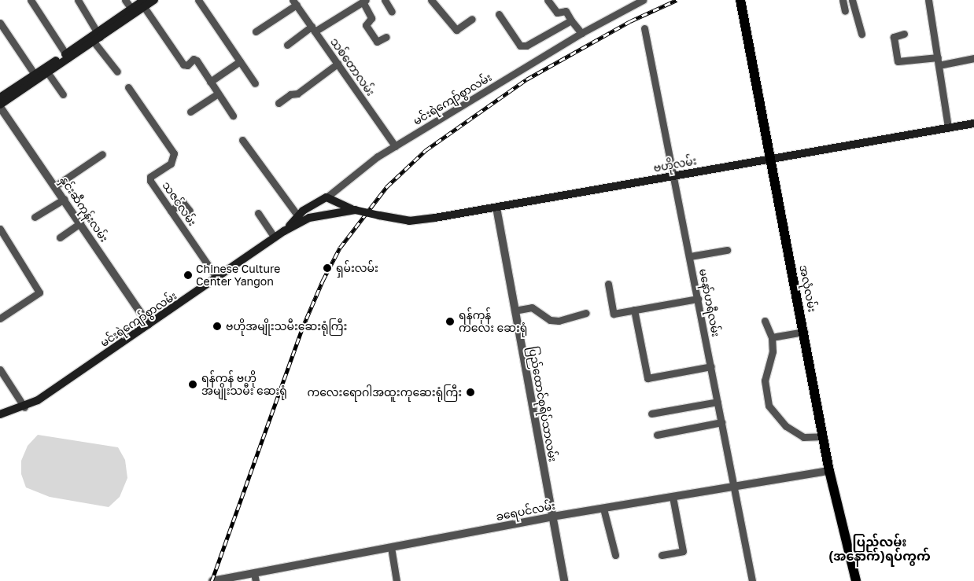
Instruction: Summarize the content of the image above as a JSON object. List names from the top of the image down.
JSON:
{
  "streets": {
    "main road": ["မင်းရဲကျော်စွာလမ်း", "ဗဟိုလမ်း", "အလုံလမ်း"],
    "street": [
      "သစ်တောလမ်း",
      "သဇင်လမ်း",
      "နှင်းဆီကုန်းလမ်း",
      "မနော်ဟရီလမ်း",
      "ပြည်ထောင်စုရိပ်သာလမ်း",
      "ခရေပင်လမ်း"
    ]
  },
  "crossings": [
    ["သစ်တောလမ်း", "မင်းရဲကျော်စွာလမ်း"],
    ["မင်းရဲကျော်စွာလမ်း", "ဗဟိုလမ်း"],
    ["မင်းရဲကျော်စွာလမ်း", "သဇင်လမ်း"],
    ["မင်းရဲကျော်စွာလမ်း", "နှင်းဆီကုန်းလမ်း"],
    ["ဗဟိုလမ်း", "အလုံလမ်း"],
    ["ဗဟိုလမ်း", "မနော်ဟရီလမ်း"],
    ["ဗဟိုလမ်း", "ပြည်ထောင်စုရိပ်သာလမ်း"],
    ["အလုံလမ်း", "ခရေပင်လမ်း"],
    ["မနော်ဟရီလမ်း", "ခရေပင်လမ်း"],
    ["ပြည်ထောင်စုရိပ်သာလမ်း", "ခရေပင်လမ်း"]
  ],
  "districts": ["ပြည်လမ်း (အနောက်)ရပ်ကွက်"],
  "places": [
    "ရှမ်းလမ်း",
    "Chinese Culture Center Yangon",
    "ရန်ကုန် ကလေး ဆေးရုံ",
    "ဗဟိုအမျိုးသမီးဆေးရုံကြီး",
    "ရန်ကုန် ဗဟို အမျိုးသမီး ဆေးရုံ",
    "ကလေးရောဂါအထူးကုဆေးရုံကြီး"
  ]
}
